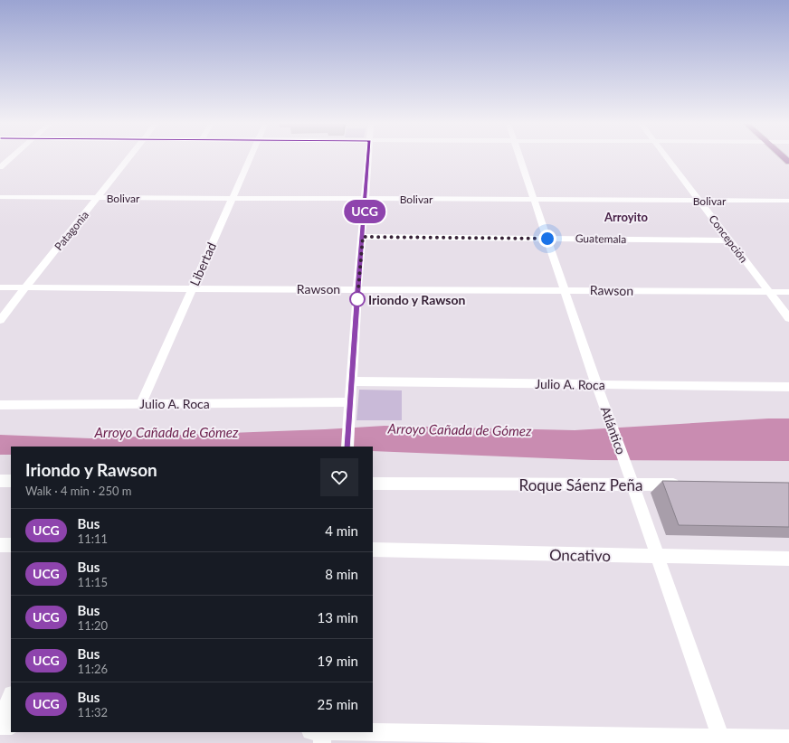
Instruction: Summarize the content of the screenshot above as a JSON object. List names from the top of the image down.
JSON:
{
  "streets": {
    "street": [
      "Bolivar",
      "Patagonia",
      "Guatemala",
      "Concepción",
      "Libertad",
      "Rawson",
      "Julio A. Roca",
      "Atlántico",
      "Roque Sáenz Peña",
      "Oncativo"
    ]
  },
  "crossings": [
    ["Bolivar", "Patagonia"],
    ["Bolivar", "Concepción"],
    ["Bolivar", "Libertad"],
    ["Bolivar", "Atlántico"],
    ["Patagonia", "Rawson"],
    ["Guatemala", "Concepción"],
    ["Guatemala", "Atlántico"],
    ["Concepción", "Rawson"],
    ["Libertad", "Rawson"],
    ["Libertad", "Julio A. Roca"],
    ["Rawson", "Atlántico"],
    ["Julio A. Roca", "Atlántico"],
    ["Atlántico", "Roque Sáenz Peña"],
    ["Atlántico", "Oncativo"]
  ],
  "districts": ["Arroyito"],
  "water": ["Arroyo Cañada de Gómez"],
  "places": ["Iriondo y Rawson"],
  "lines": ["bus line UCG"],
  "page": {
    "on_map": "UCG",
    "heading": ["Iriondo y Rawson", "Walk · 4 min · 250 m"],
    "list": [
      {
        "mark": "UCG",
        "name": "Bus",
        "note": "11:11",
        "value": "4 min"
      },
      {
        "mark": "UCG",
        "name": "Bus",
        "note": "11:15",
        "value": "8 min"
      },
      {
        "mark": "UCG",
        "name": "Bus",
        "note": "11:20",
        "value": "13 min"
      },
      {
        "mark": "UCG",
        "name": "Bus",
        "note": "11:26",
        "value": "19 min"
      },
      {
        "mark": "UCG",
        "name": "Bus",
        "note": "11:32",
        "value": "25 min"
      }
    ]
  }
}
